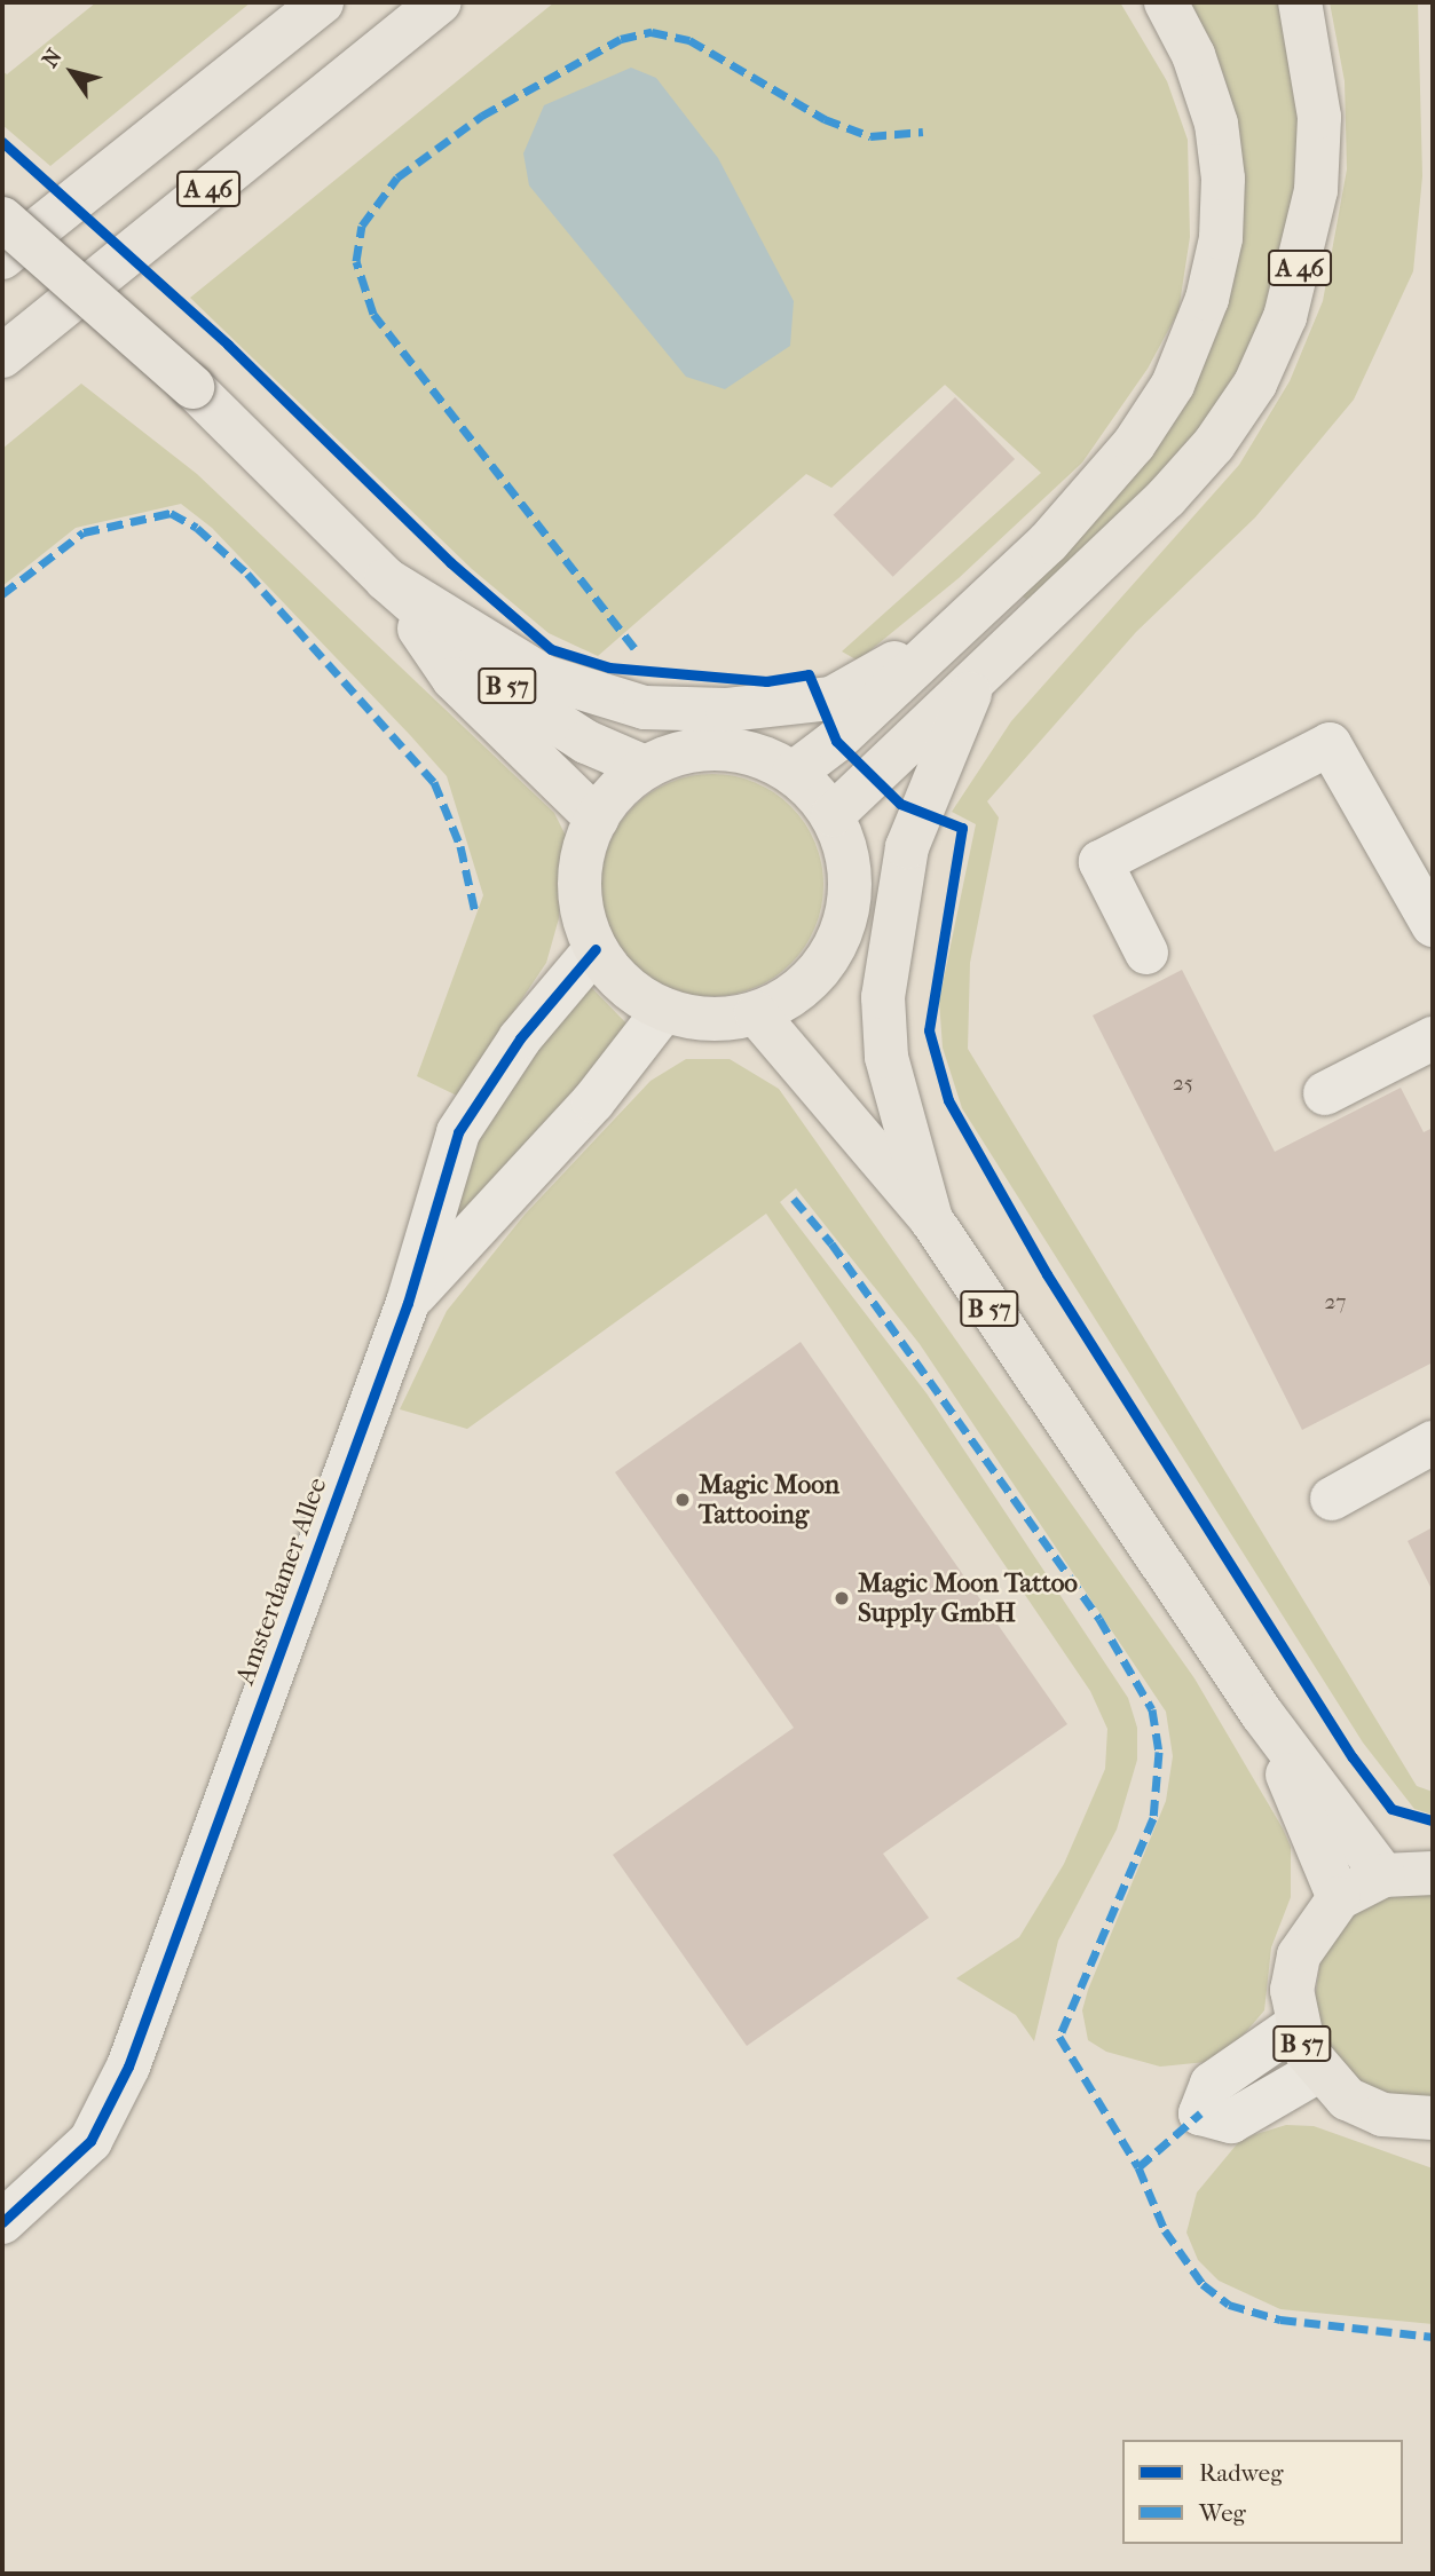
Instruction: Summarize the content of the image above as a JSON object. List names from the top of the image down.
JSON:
{
  "streets": {
    "main road": ["A 46", "B 57"],
    "street": ["Amsterdamer Allee"]
  },
  "crossings": [
    ["B 57", "Amsterdamer Allee"]
  ],
  "places": ["Magic Moon Tattooing", "Magic Moon Tattoo Supply GmbH"],
  "house_numbers": ["25", "27"],
  "legend": ["Radweg", "Weg"],
  "north": "top left"
}
